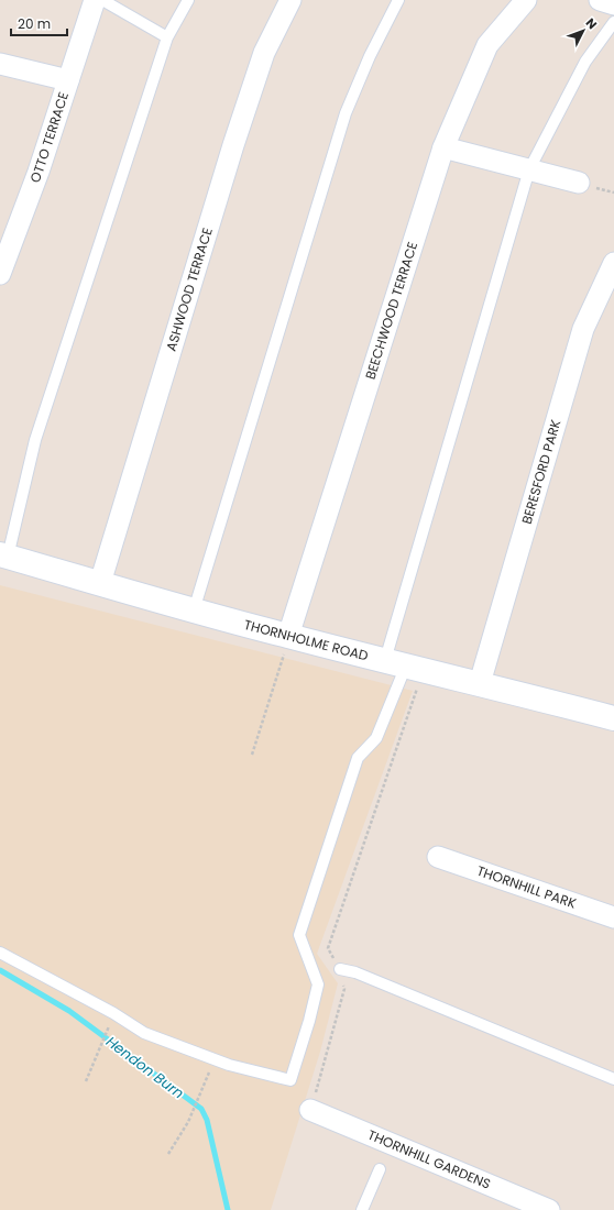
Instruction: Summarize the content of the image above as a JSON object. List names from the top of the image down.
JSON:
{
  "streets": {
    "street": [
      "OTTO TERRACE",
      "ASHWOOD TERRACE",
      "BEECHWOOD TERRACE",
      "BERESFORD PARK",
      "THORNHOLME ROAD",
      "THORNHILL PARK",
      "THORNHILL GARDENS"
    ]
  },
  "crossings": [
    ["ASHWOOD TERRACE", "THORNHOLME ROAD"],
    ["BEECHWOOD TERRACE", "THORNHOLME ROAD"],
    ["BERESFORD PARK", "THORNHOLME ROAD"]
  ],
  "water": ["Hendon Burn"],
  "scale_bar": "20 m",
  "north": "top right"
}
